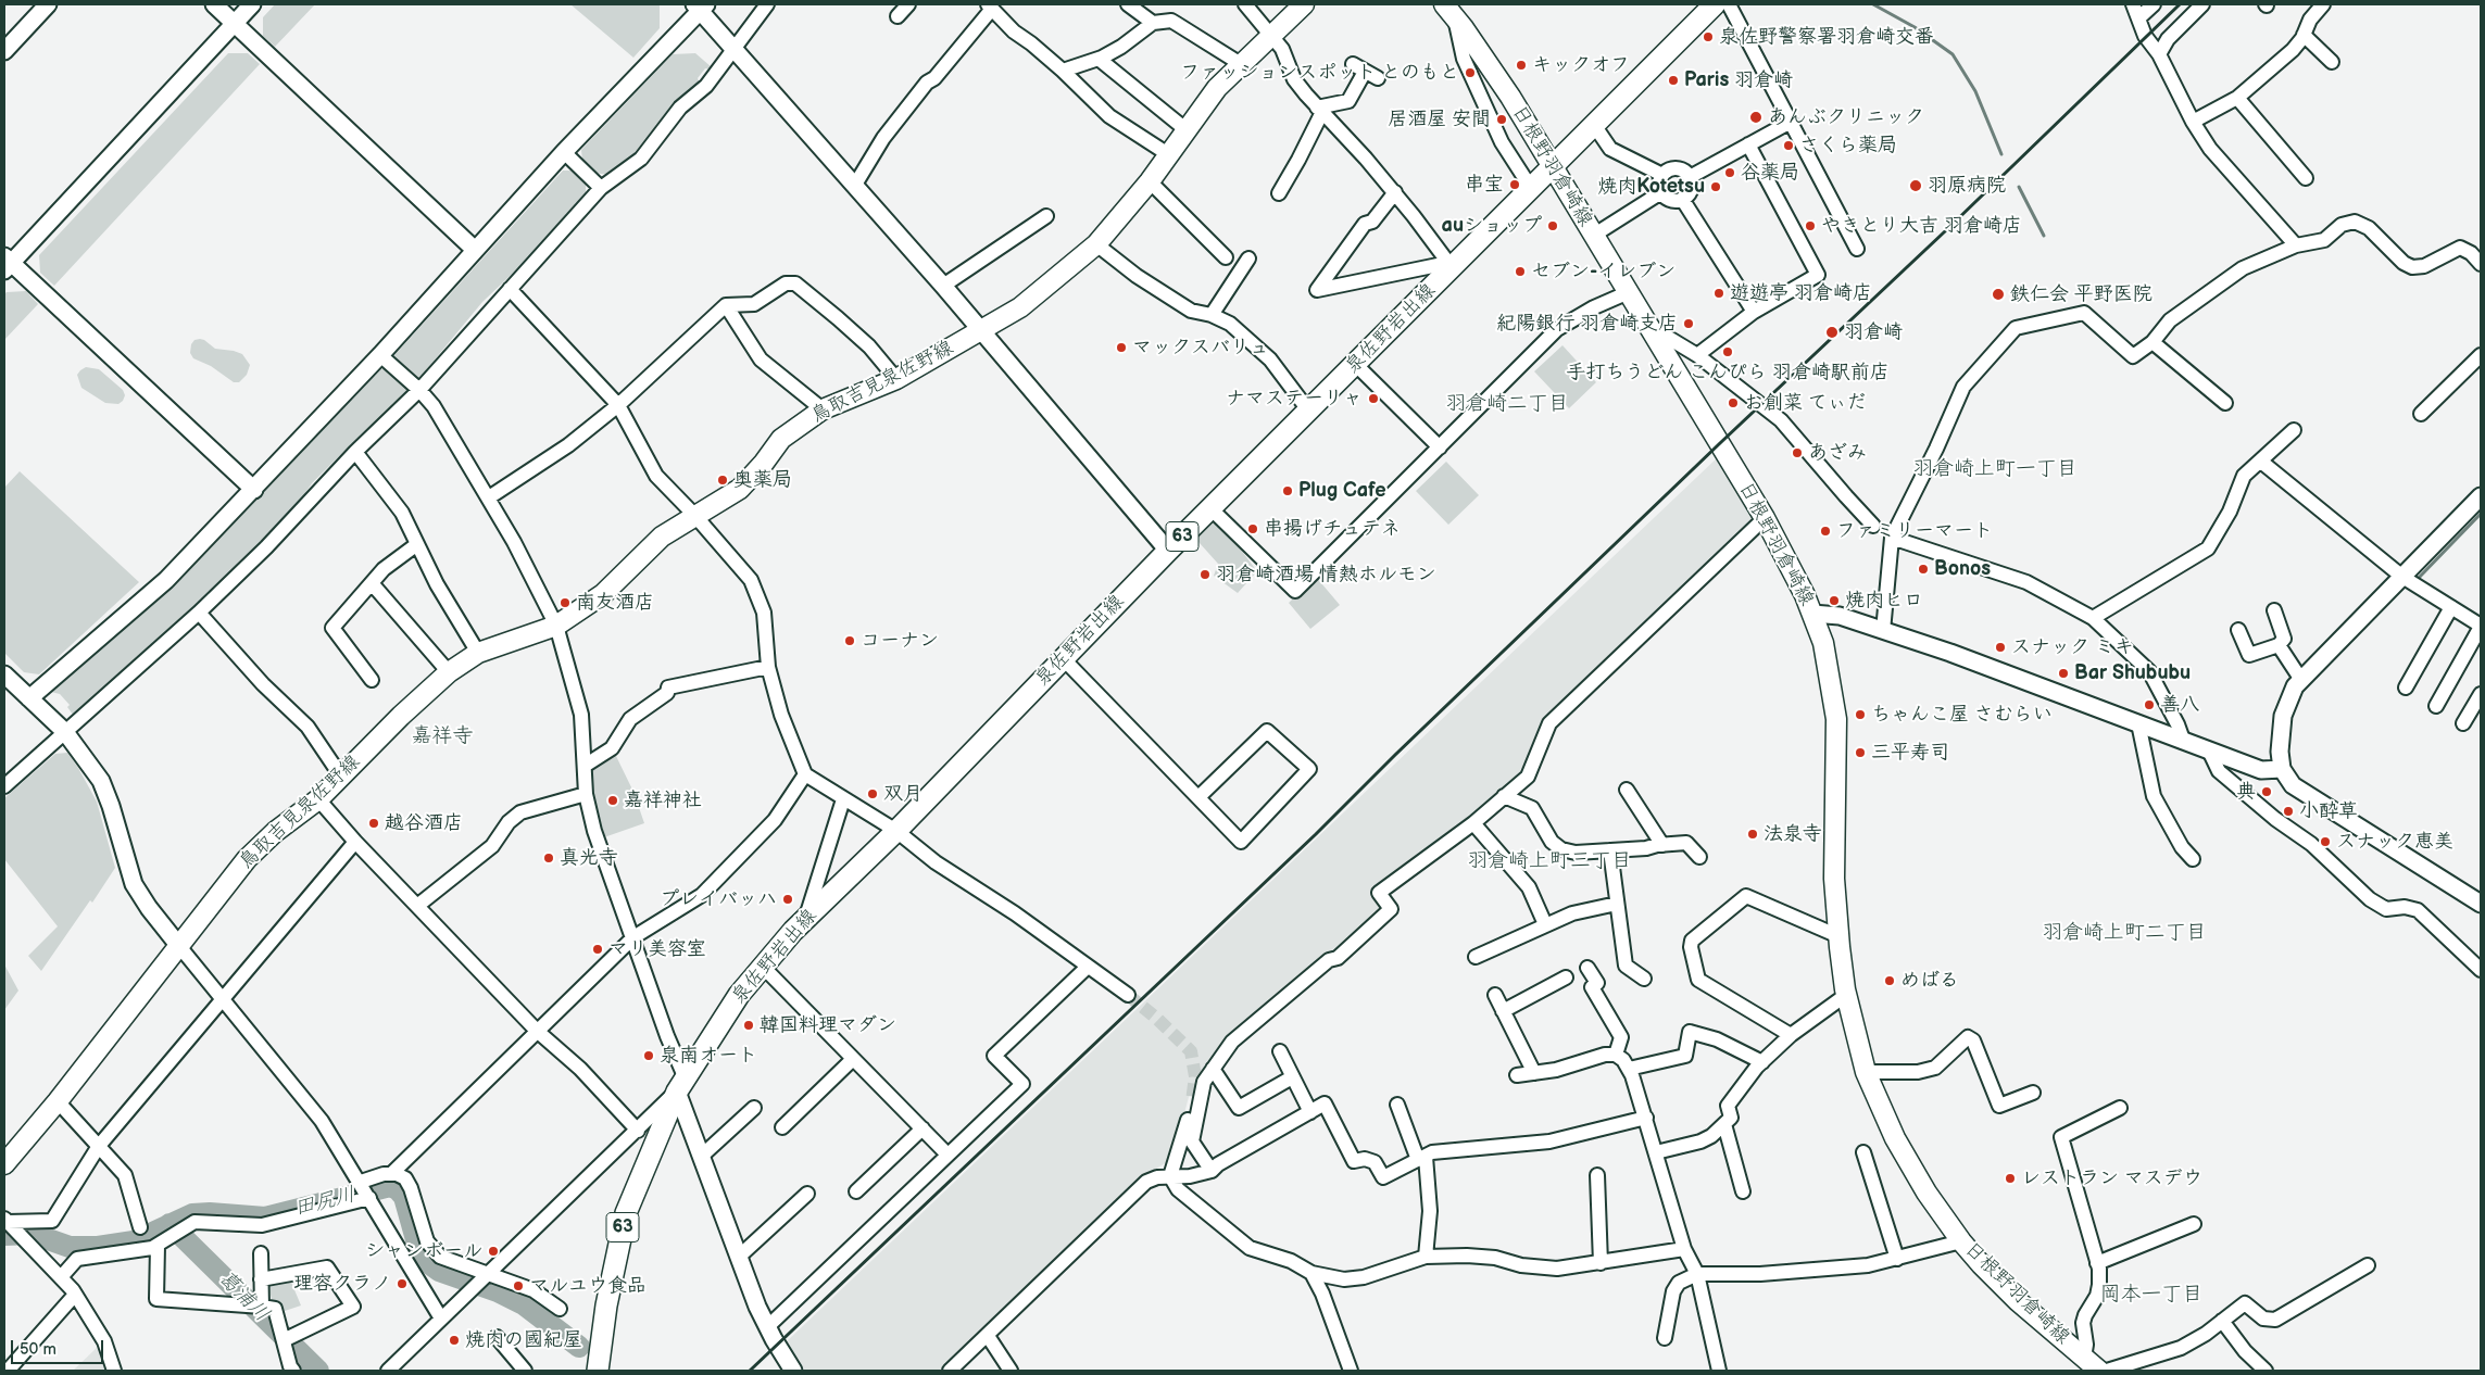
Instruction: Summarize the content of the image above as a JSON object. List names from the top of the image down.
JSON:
{
  "streets": {
    "main road": [
      "日根野羽倉崎線",
      "泉佐野岩出線",
      "鳥取吉見泉佐野線",
      "63"
    ]
  },
  "crossings": [
    ["日根野羽倉崎線", "泉佐野岩出線"]
  ],
  "districts": [
    "羽倉崎二丁目",
    "羽倉崎上町一丁目",
    "嘉祥寺",
    "羽倉崎上町三丁目",
    "羽倉崎上町二丁目",
    "岡本一丁目"
  ],
  "water": ["田尻川", "葛浦川"],
  "places": [
    "泉佐野警察署羽倉崎交番",
    "キックオフ",
    "ファッションスポット とのもと",
    "Paris 羽倉崎",
    "あんぶクリニック",
    "居酒屋 安間",
    "さくら薬局",
    "谷薬局",
    "串宝",
    "羽原病院",
    "焼肉Kotetsu",
    "auショップ",
    "やきとり大吉 羽倉崎店",
    "セブン-イレブン",
    "遊遊亭 羽倉崎店",
    "鉄仁会 平野医院",
    "紀陽銀行 羽倉崎支店",
    "羽倉崎",
    "マックスバリュ",
    "手打ちうどん こんぴら 羽倉崎駅前店",
    "ナマステーリャ",
    "お創菜 てぃだ",
    "あざみ",
    "奥薬局",
    "Plug Cafe",
    "串揚げチュテネ",
    "ファミリーマート",
    "Bonos",
    "羽倉崎酒場 情熱ホルモン",
    "焼肉ヒロ",
    "南友酒店",
    "コーナン",
    "スナック ミキ",
    "Bar Shububu",
    "善八",
    "ちゃんこ屋 さむらい",
    "三平寿司",
    "典",
    "双月",
    "嘉祥神社",
    "小酔草",
    "越谷酒店",
    "法泉寺",
    "スナック恵美",
    "真光寺",
    "プレイバッハ",
    "マリ美容室",
    "めばる",
    "韓国料理マダン",
    "泉南オート",
    "レストラン マスデウ",
    "シャンボール",
    "理容クラノ",
    "マルユウ食品",
    "焼肉の國紀屋"
  ],
  "scale_bar": "50 m"
}
